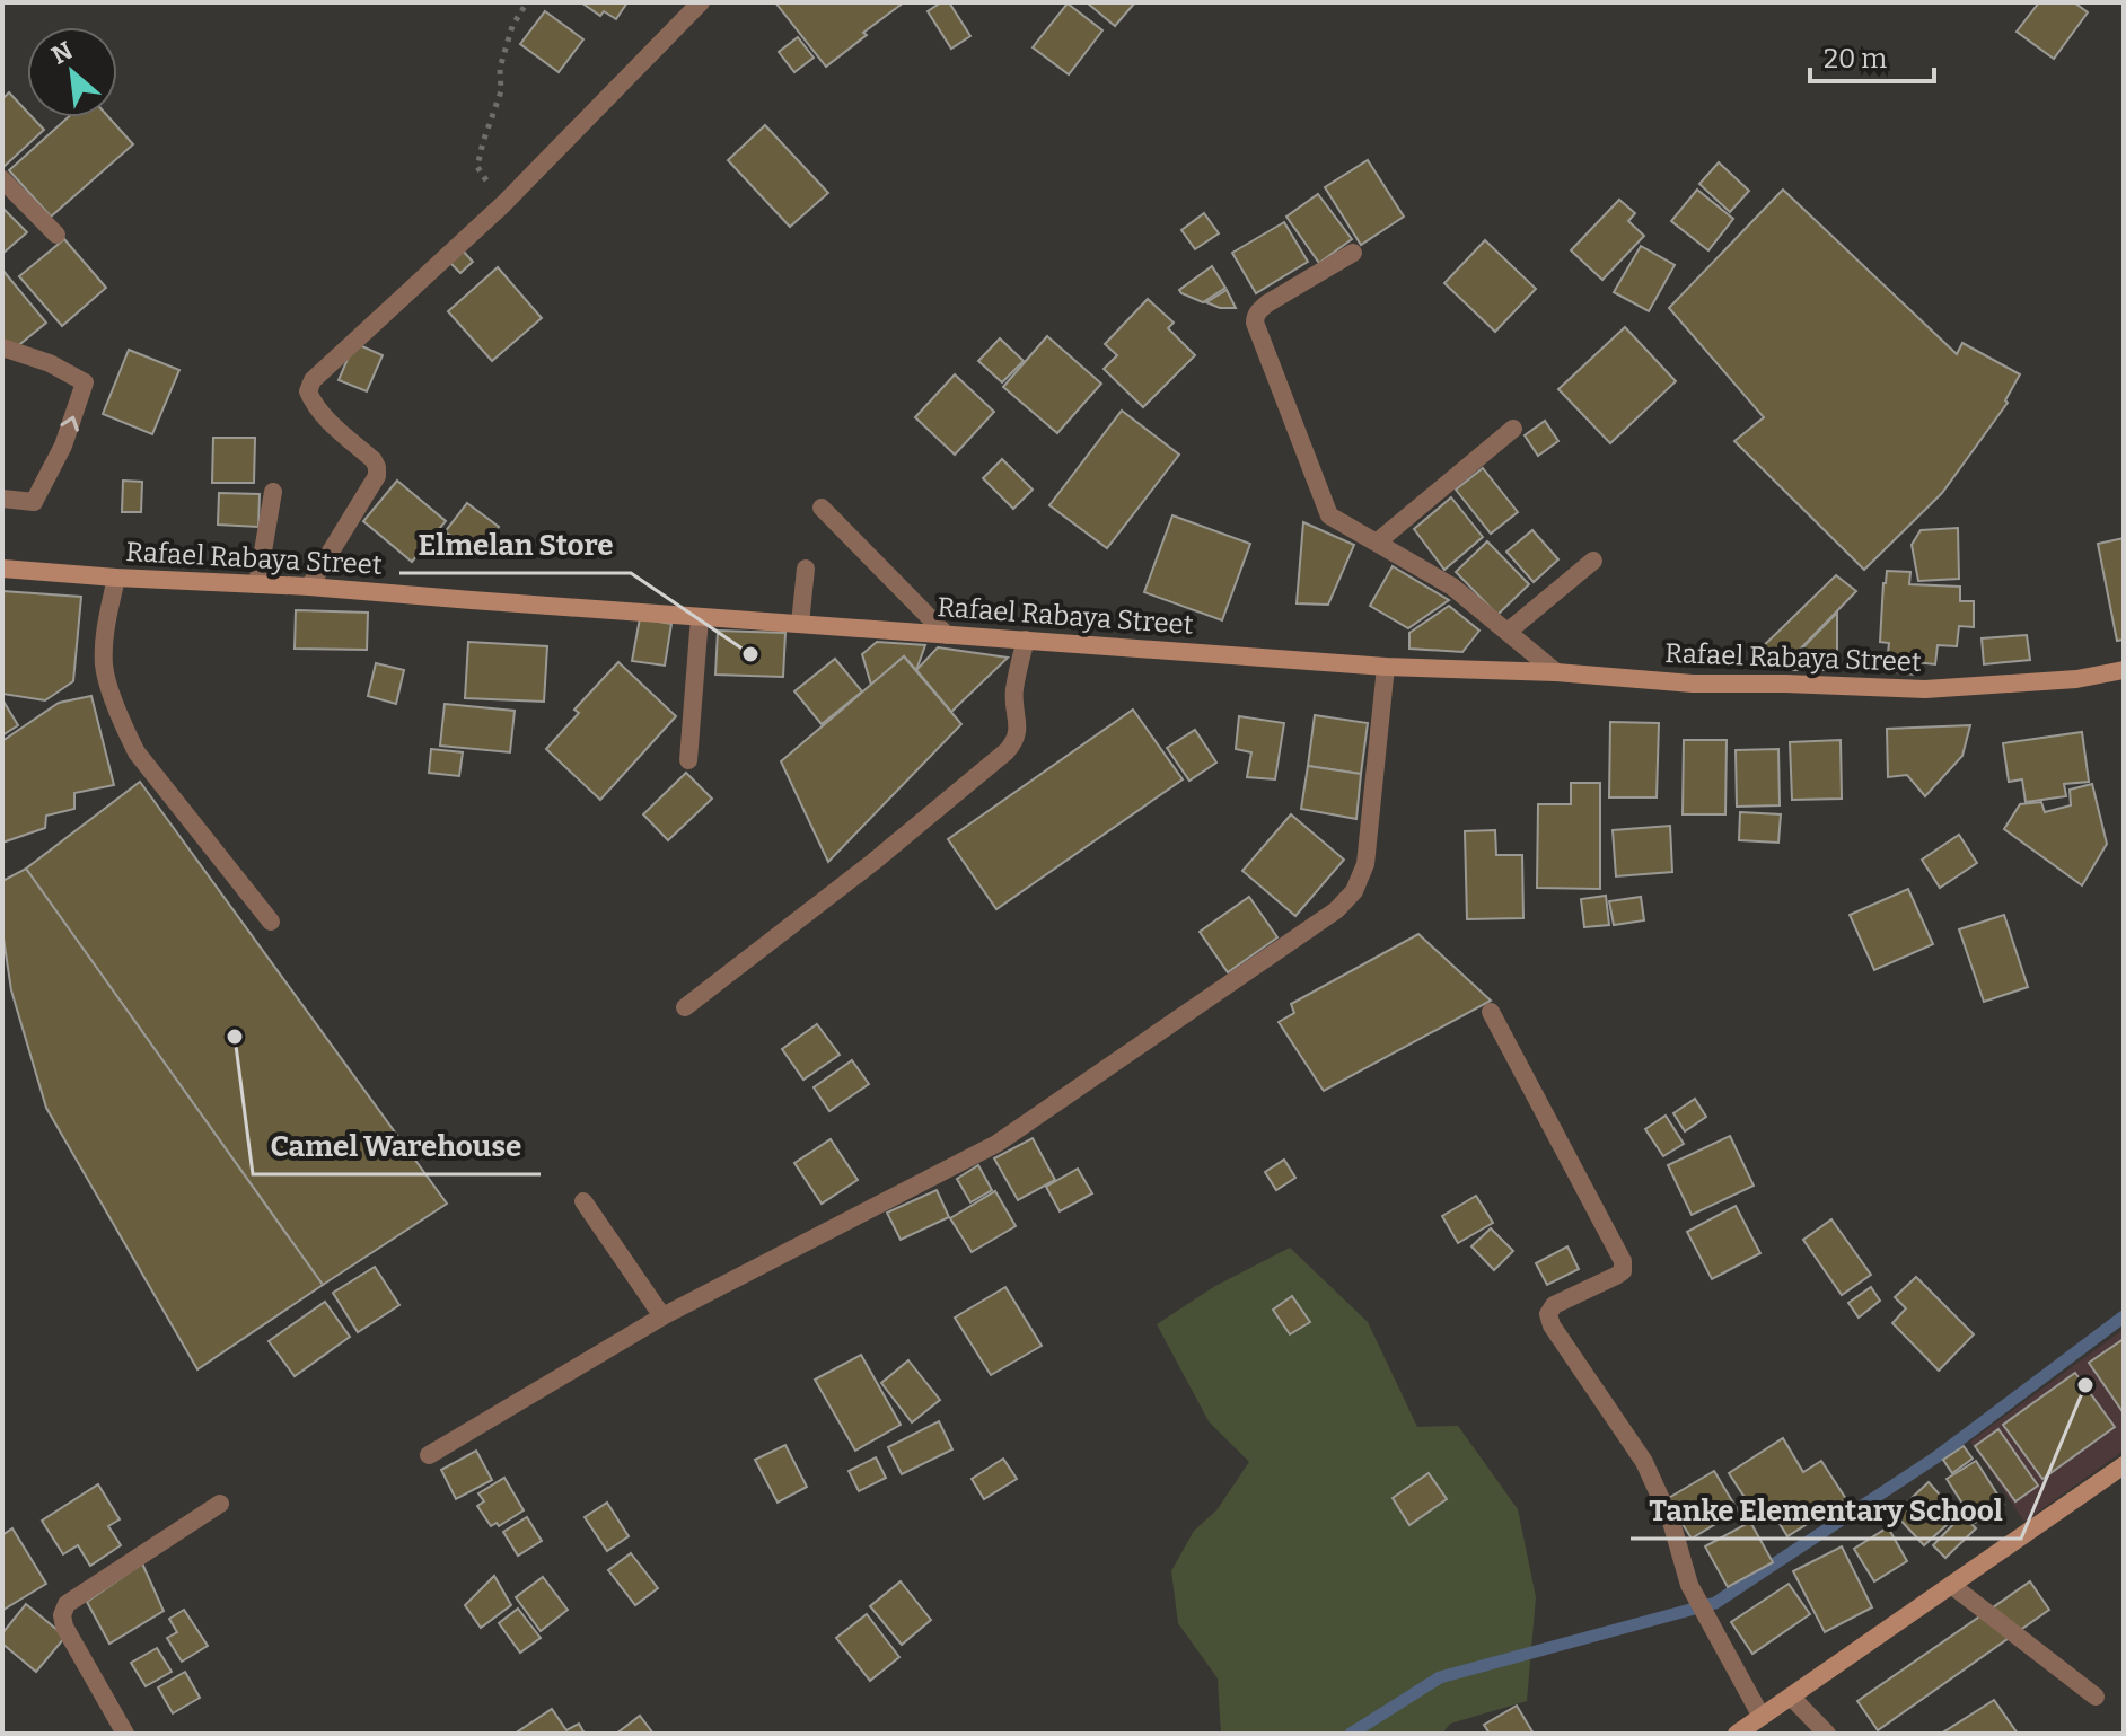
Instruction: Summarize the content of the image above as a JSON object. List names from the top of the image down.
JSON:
{
  "streets": {
    "street": ["Rafael Rabaya Street"]
  },
  "places": ["Elmelan Store", "Camel Warehouse", "Tanke Elementary School"],
  "scale_bar": "20 m",
  "north": "top left"
}
